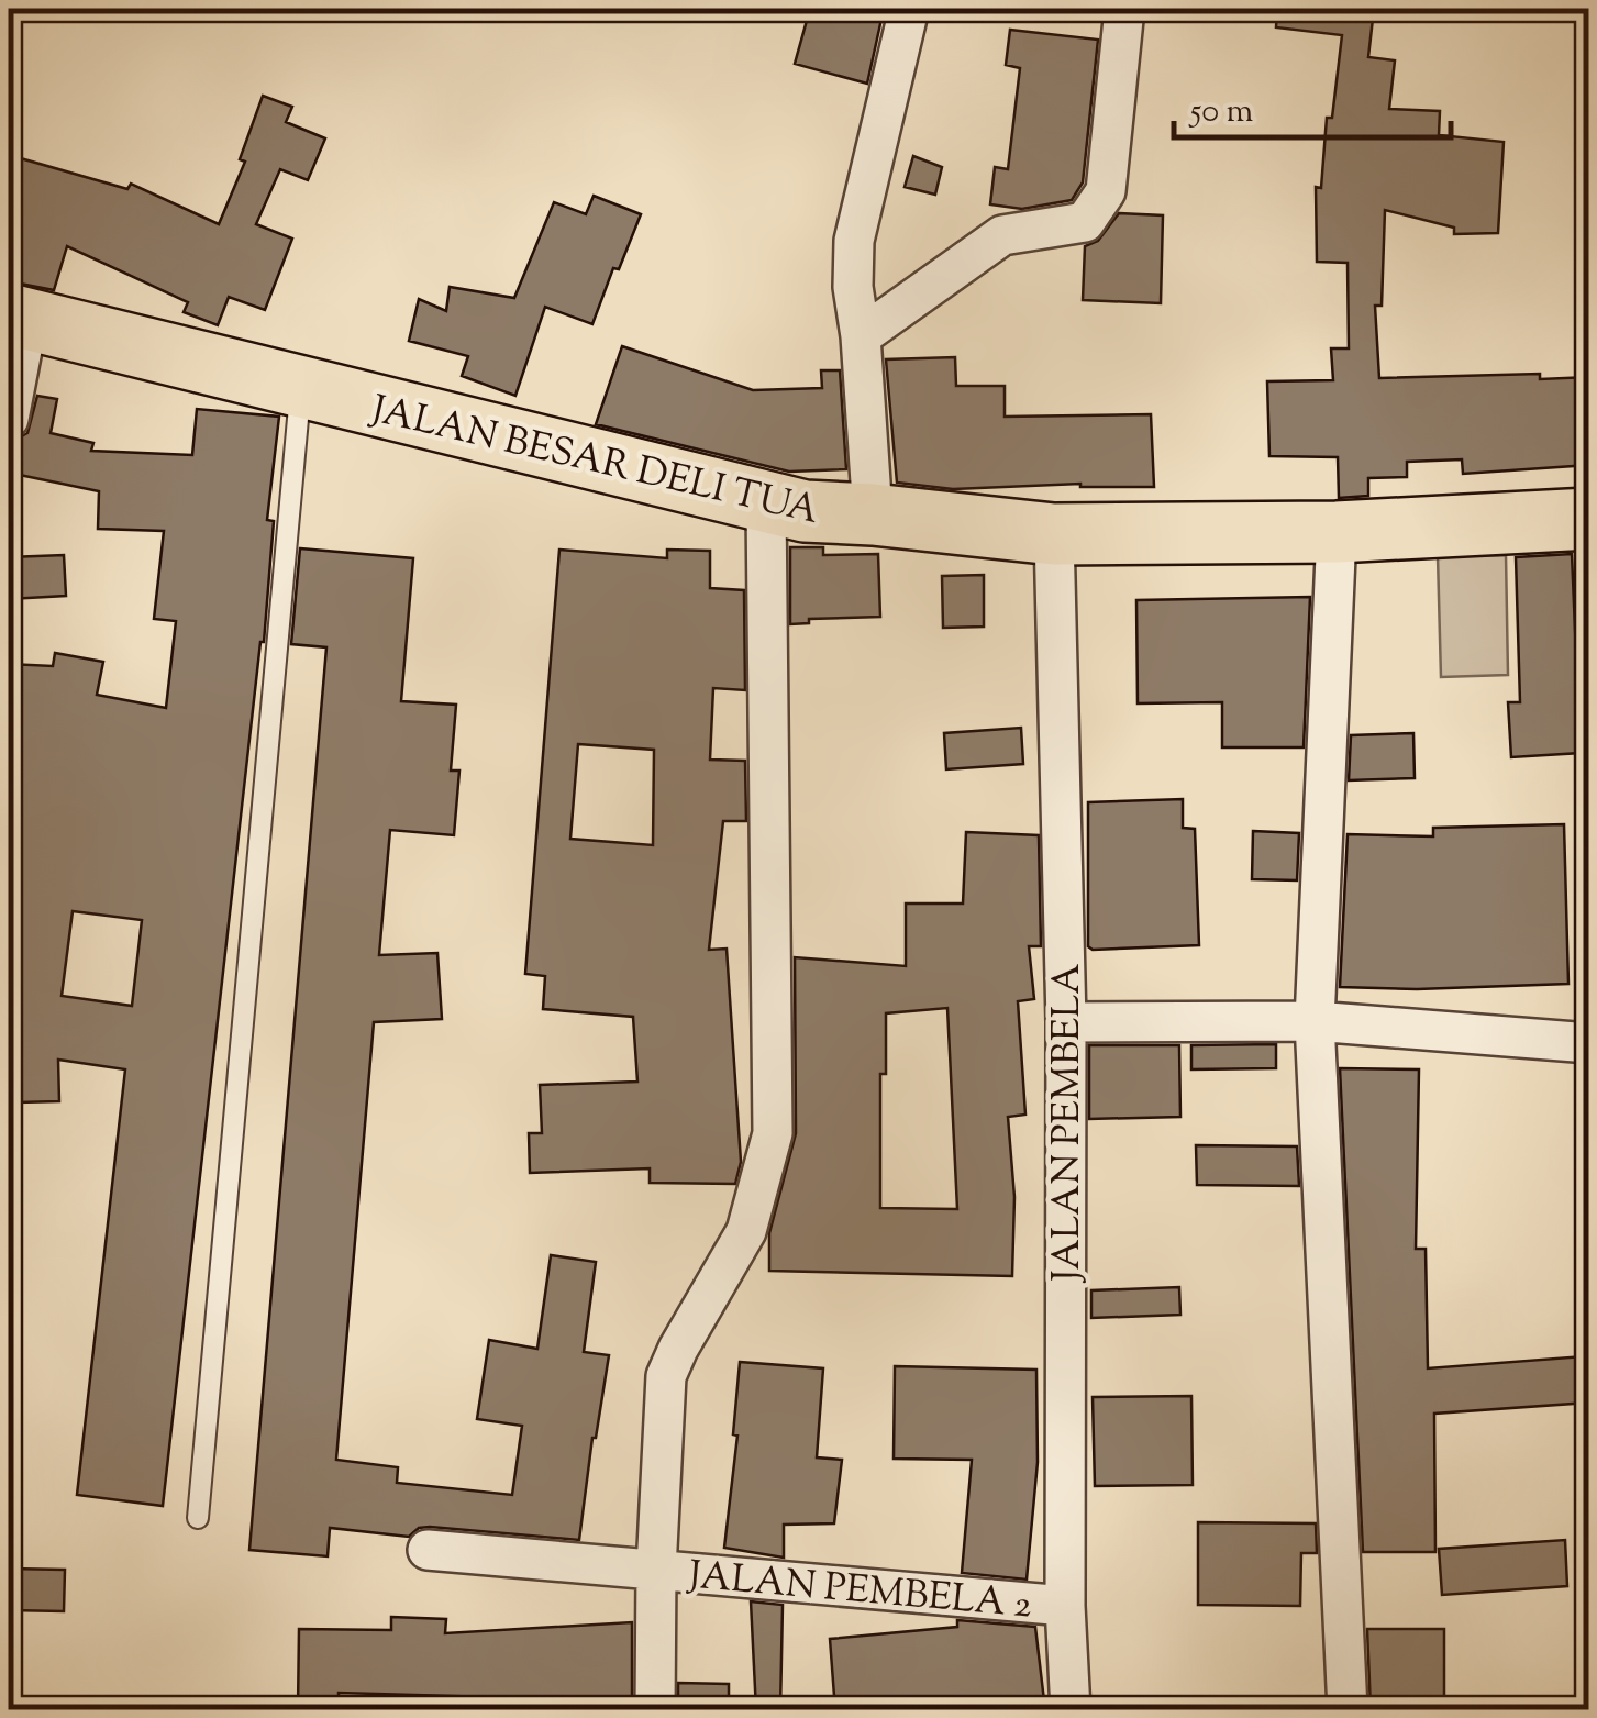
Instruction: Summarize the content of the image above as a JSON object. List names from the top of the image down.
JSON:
{
  "streets": {
    "main road": ["JALAN BESAR DELI TUA"],
    "street": ["JALAN PEMBELA", "JALAN PEMBELA 2"]
  },
  "crossings": [
    ["JALAN BESAR DELI TUA", "JALAN PEMBELA"],
    ["JALAN PEMBELA", "JALAN PEMBELA 2"]
  ],
  "scale_bar": "50 m"
}
